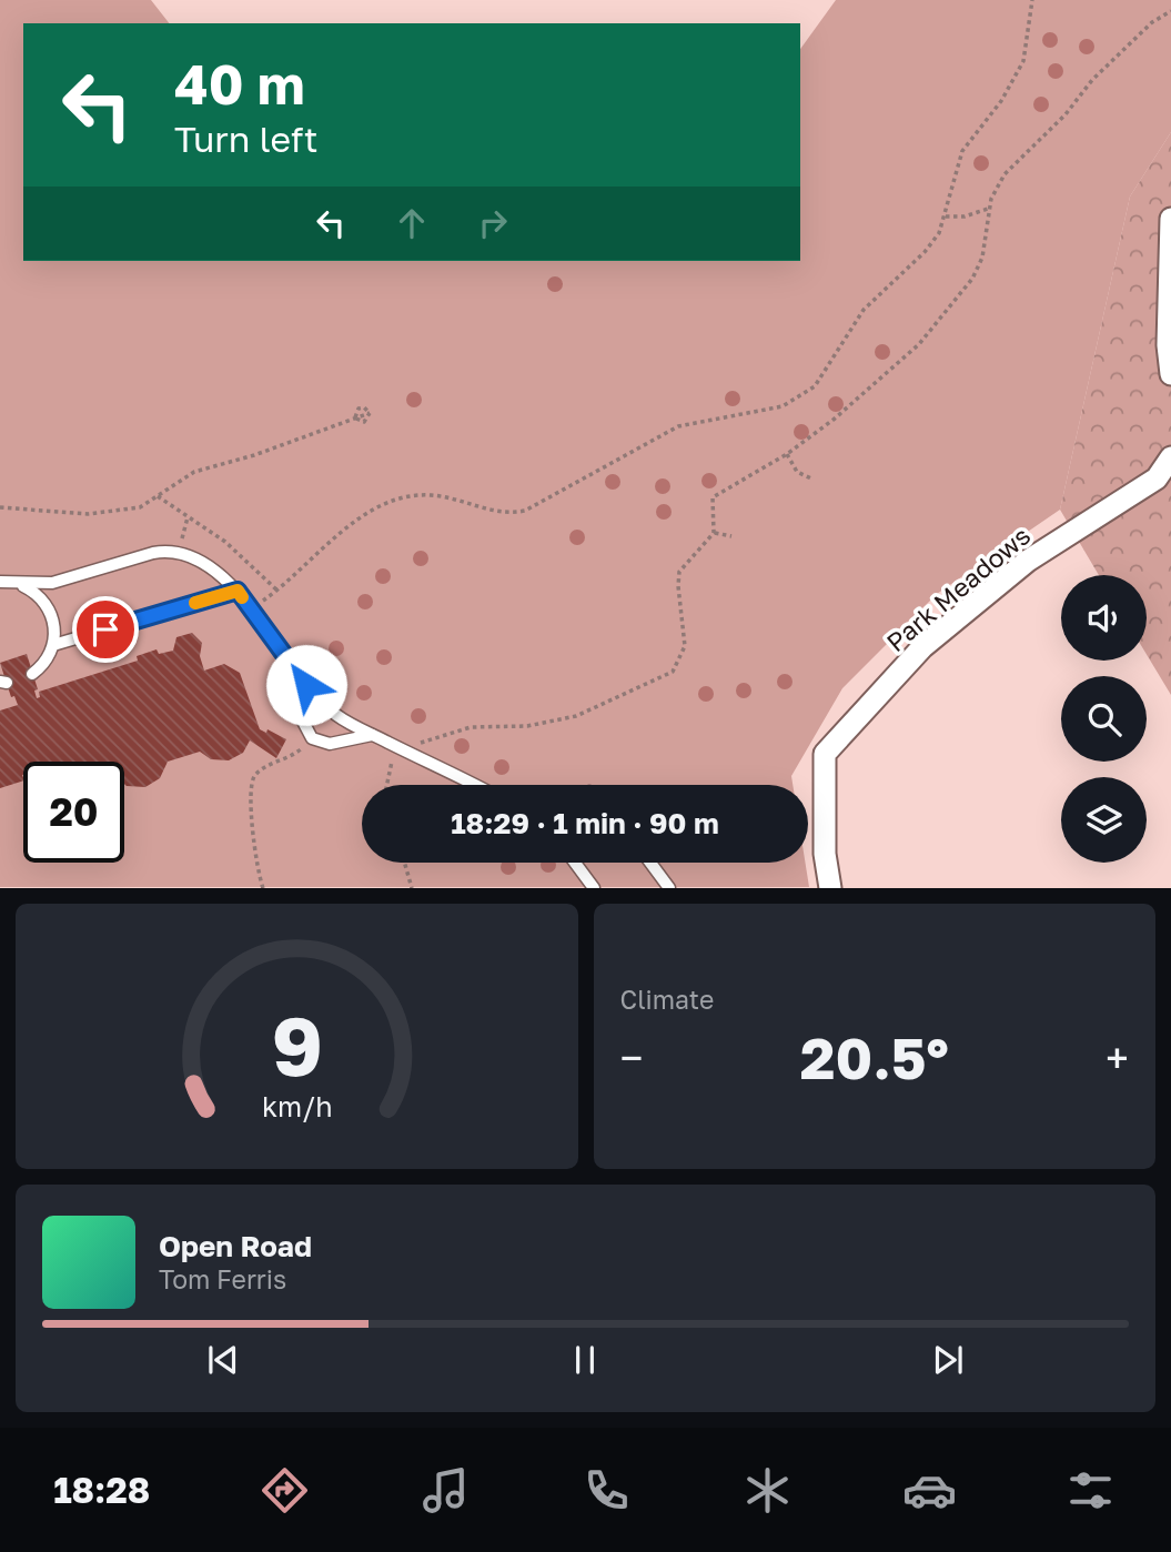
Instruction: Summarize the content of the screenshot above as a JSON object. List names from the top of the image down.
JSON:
{
  "streets": {
    "street": ["Park Meadows"]
  },
  "page": {
    "turn": ["40 m", "Turn left"],
    "limit": "20",
    "trip": "18:29 · 1 min · 90 m",
    "tile": "Climate",
    "heat": ["−", "20.5°", "+"],
    "song": ["Open Road", "Tom Ferris"],
    "tabs": "18:28",
    "gauge": ["9", "km/h"]
  }
}
